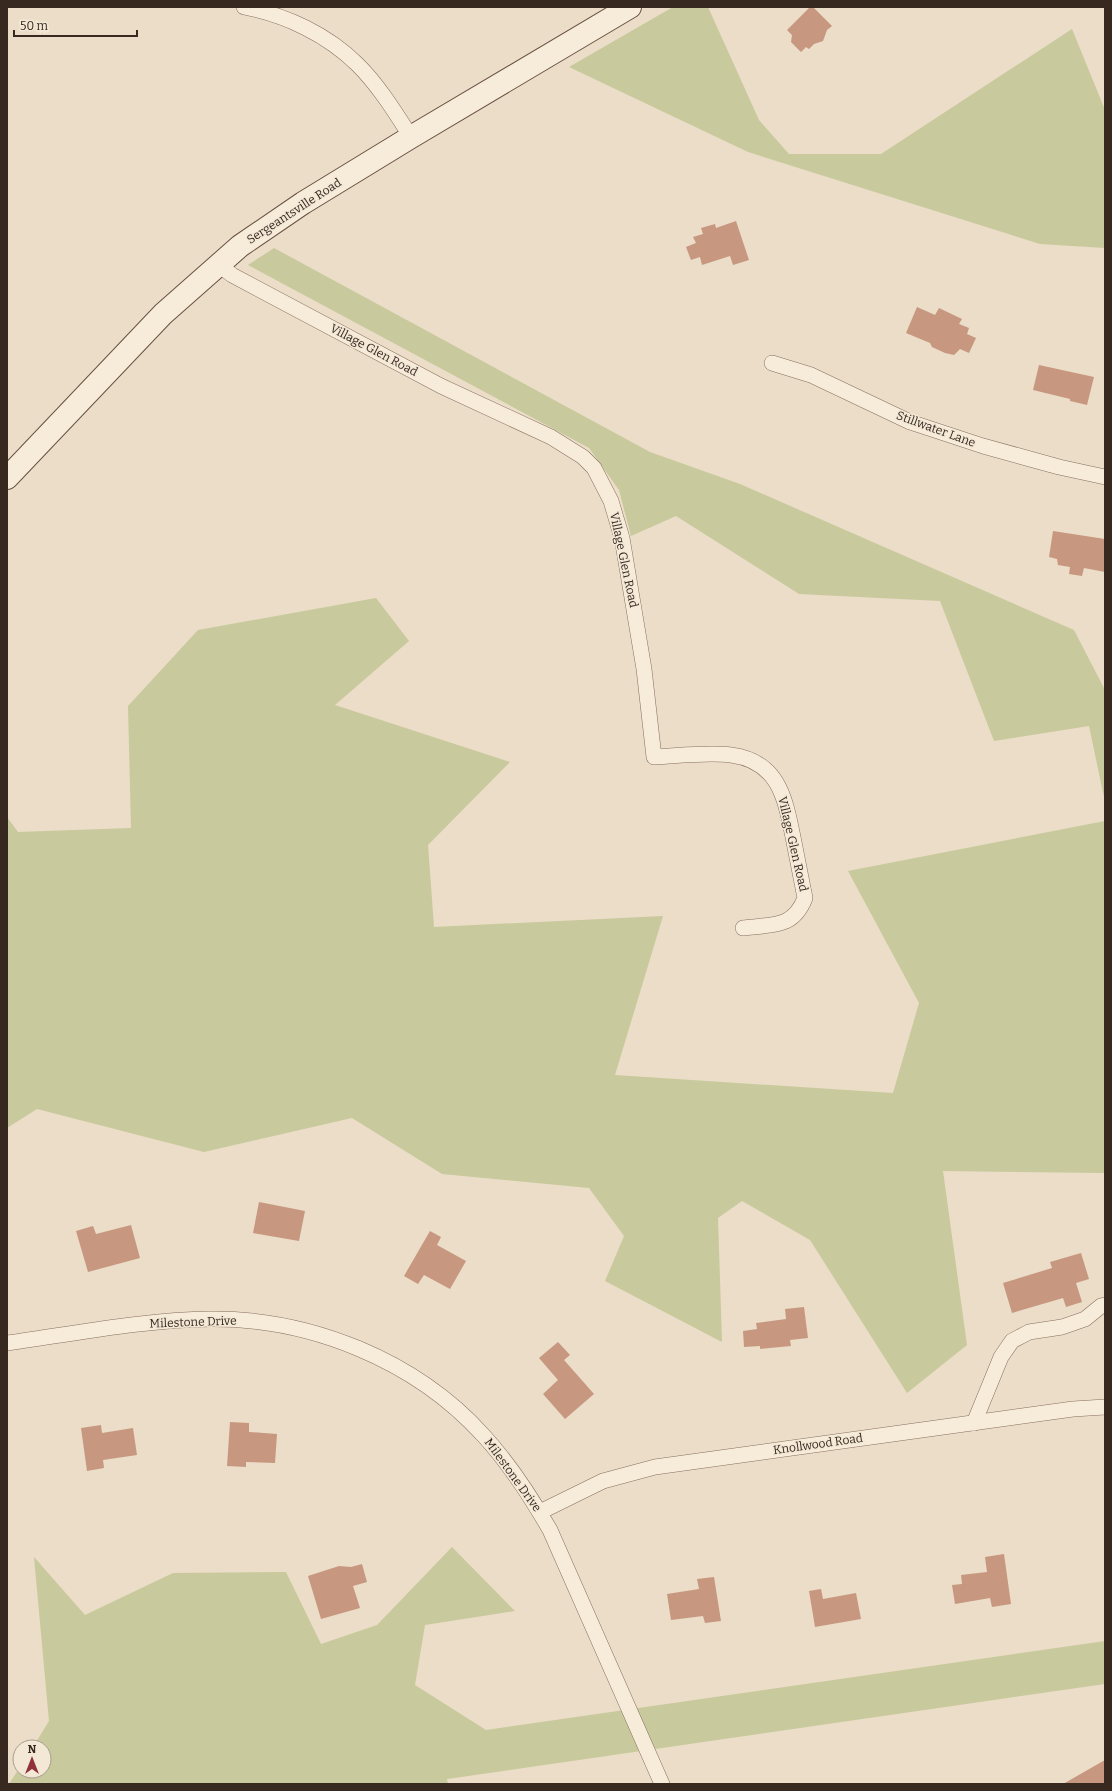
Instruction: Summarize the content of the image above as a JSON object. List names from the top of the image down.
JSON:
{
  "streets": {
    "main road": ["Sergeantsville Road"],
    "street": [
      "Village Glen Road",
      "Stillwater Lane",
      "Milestone Drive",
      "Knollwood Road"
    ]
  },
  "crossings": [
    ["Sergeantsville Road", "Village Glen Road"],
    ["Milestone Drive", "Knollwood Road"]
  ],
  "scale_bar": "50 m",
  "north": "top"
}
